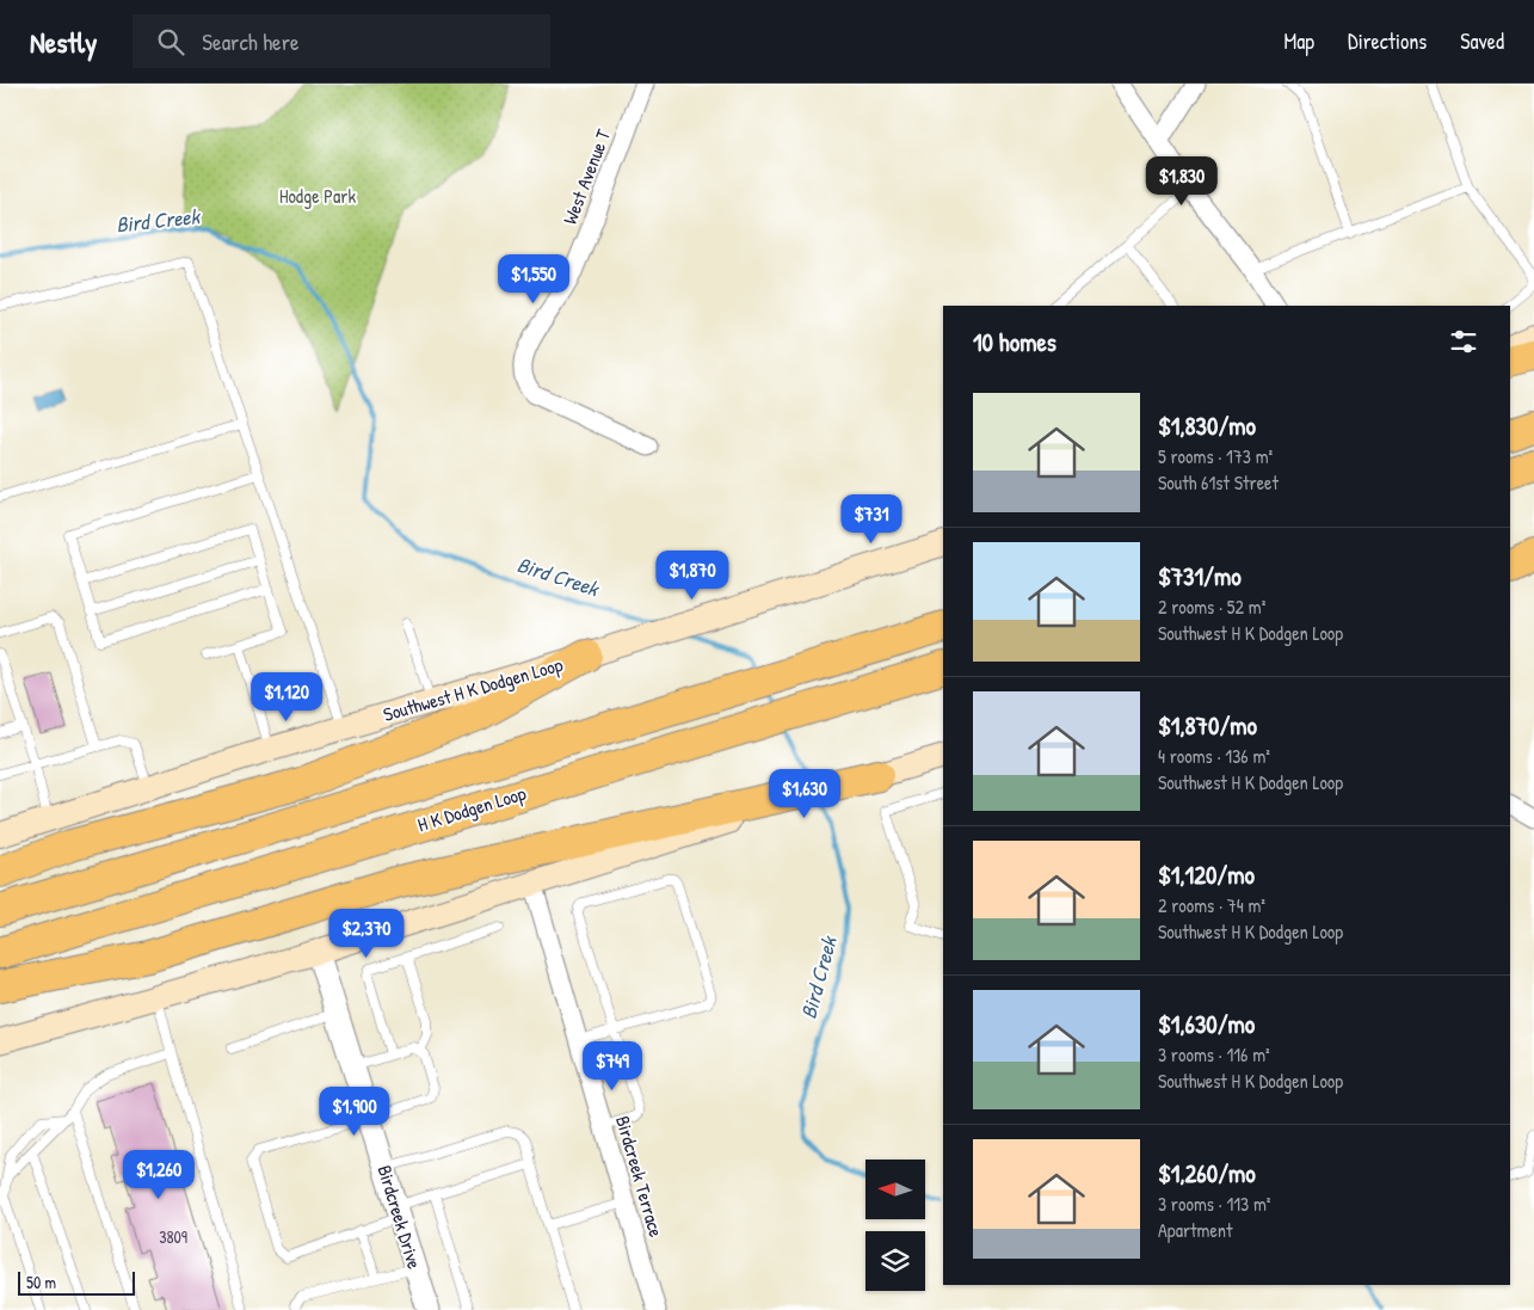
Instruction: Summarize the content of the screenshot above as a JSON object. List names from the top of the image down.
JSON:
{
  "streets": {
    "highway": ["H K Dodgen Loop"],
    "main road": ["Southwest H K Dodgen Loop"],
    "street": ["West Avenue T", "Birdcreek Terrace", "Birdcreek Drive"]
  },
  "water": ["Bird Creek"],
  "parks": ["Hodge Park"],
  "house_numbers": ["3809"],
  "scale_bar": "50 m",
  "north": "left",
  "page": {
    "header": "Nestly",
    "search": "Search here",
    "nav": ["Map", "Directions", "Saved"],
    "price": [
      "$1,830",
      "$1,550",
      "$731",
      "$1,870",
      "$1,120",
      "$1,630",
      "$2,370",
      "$749",
      "$1,900",
      "$1,260"
    ],
    "heading": "10 homes",
    "list": [
      {
        "name": "$1,830/mo",
        "note": "5 rooms · 173 m² · South 61st Street"
      },
      {
        "name": "$731/mo",
        "note": "2 rooms · 52 m² · Southwest H K Dodgen Loop"
      },
      {
        "name": "$1,870/mo",
        "note": "4 rooms · 136 m² · Southwest H K Dodgen Loop"
      },
      {
        "name": "$1,120/mo",
        "note": "2 rooms · 74 m² · Southwest H K Dodgen Loop"
      },
      {
        "name": "$1,630/mo",
        "note": "3 rooms · 116 m² · Southwest H K Dodgen Loop"
      },
      {
        "name": "$1,260/mo",
        "note": "3 rooms · 113 m² · Apartment"
      }
    ],
    "scale": "50 m"
  }
}
